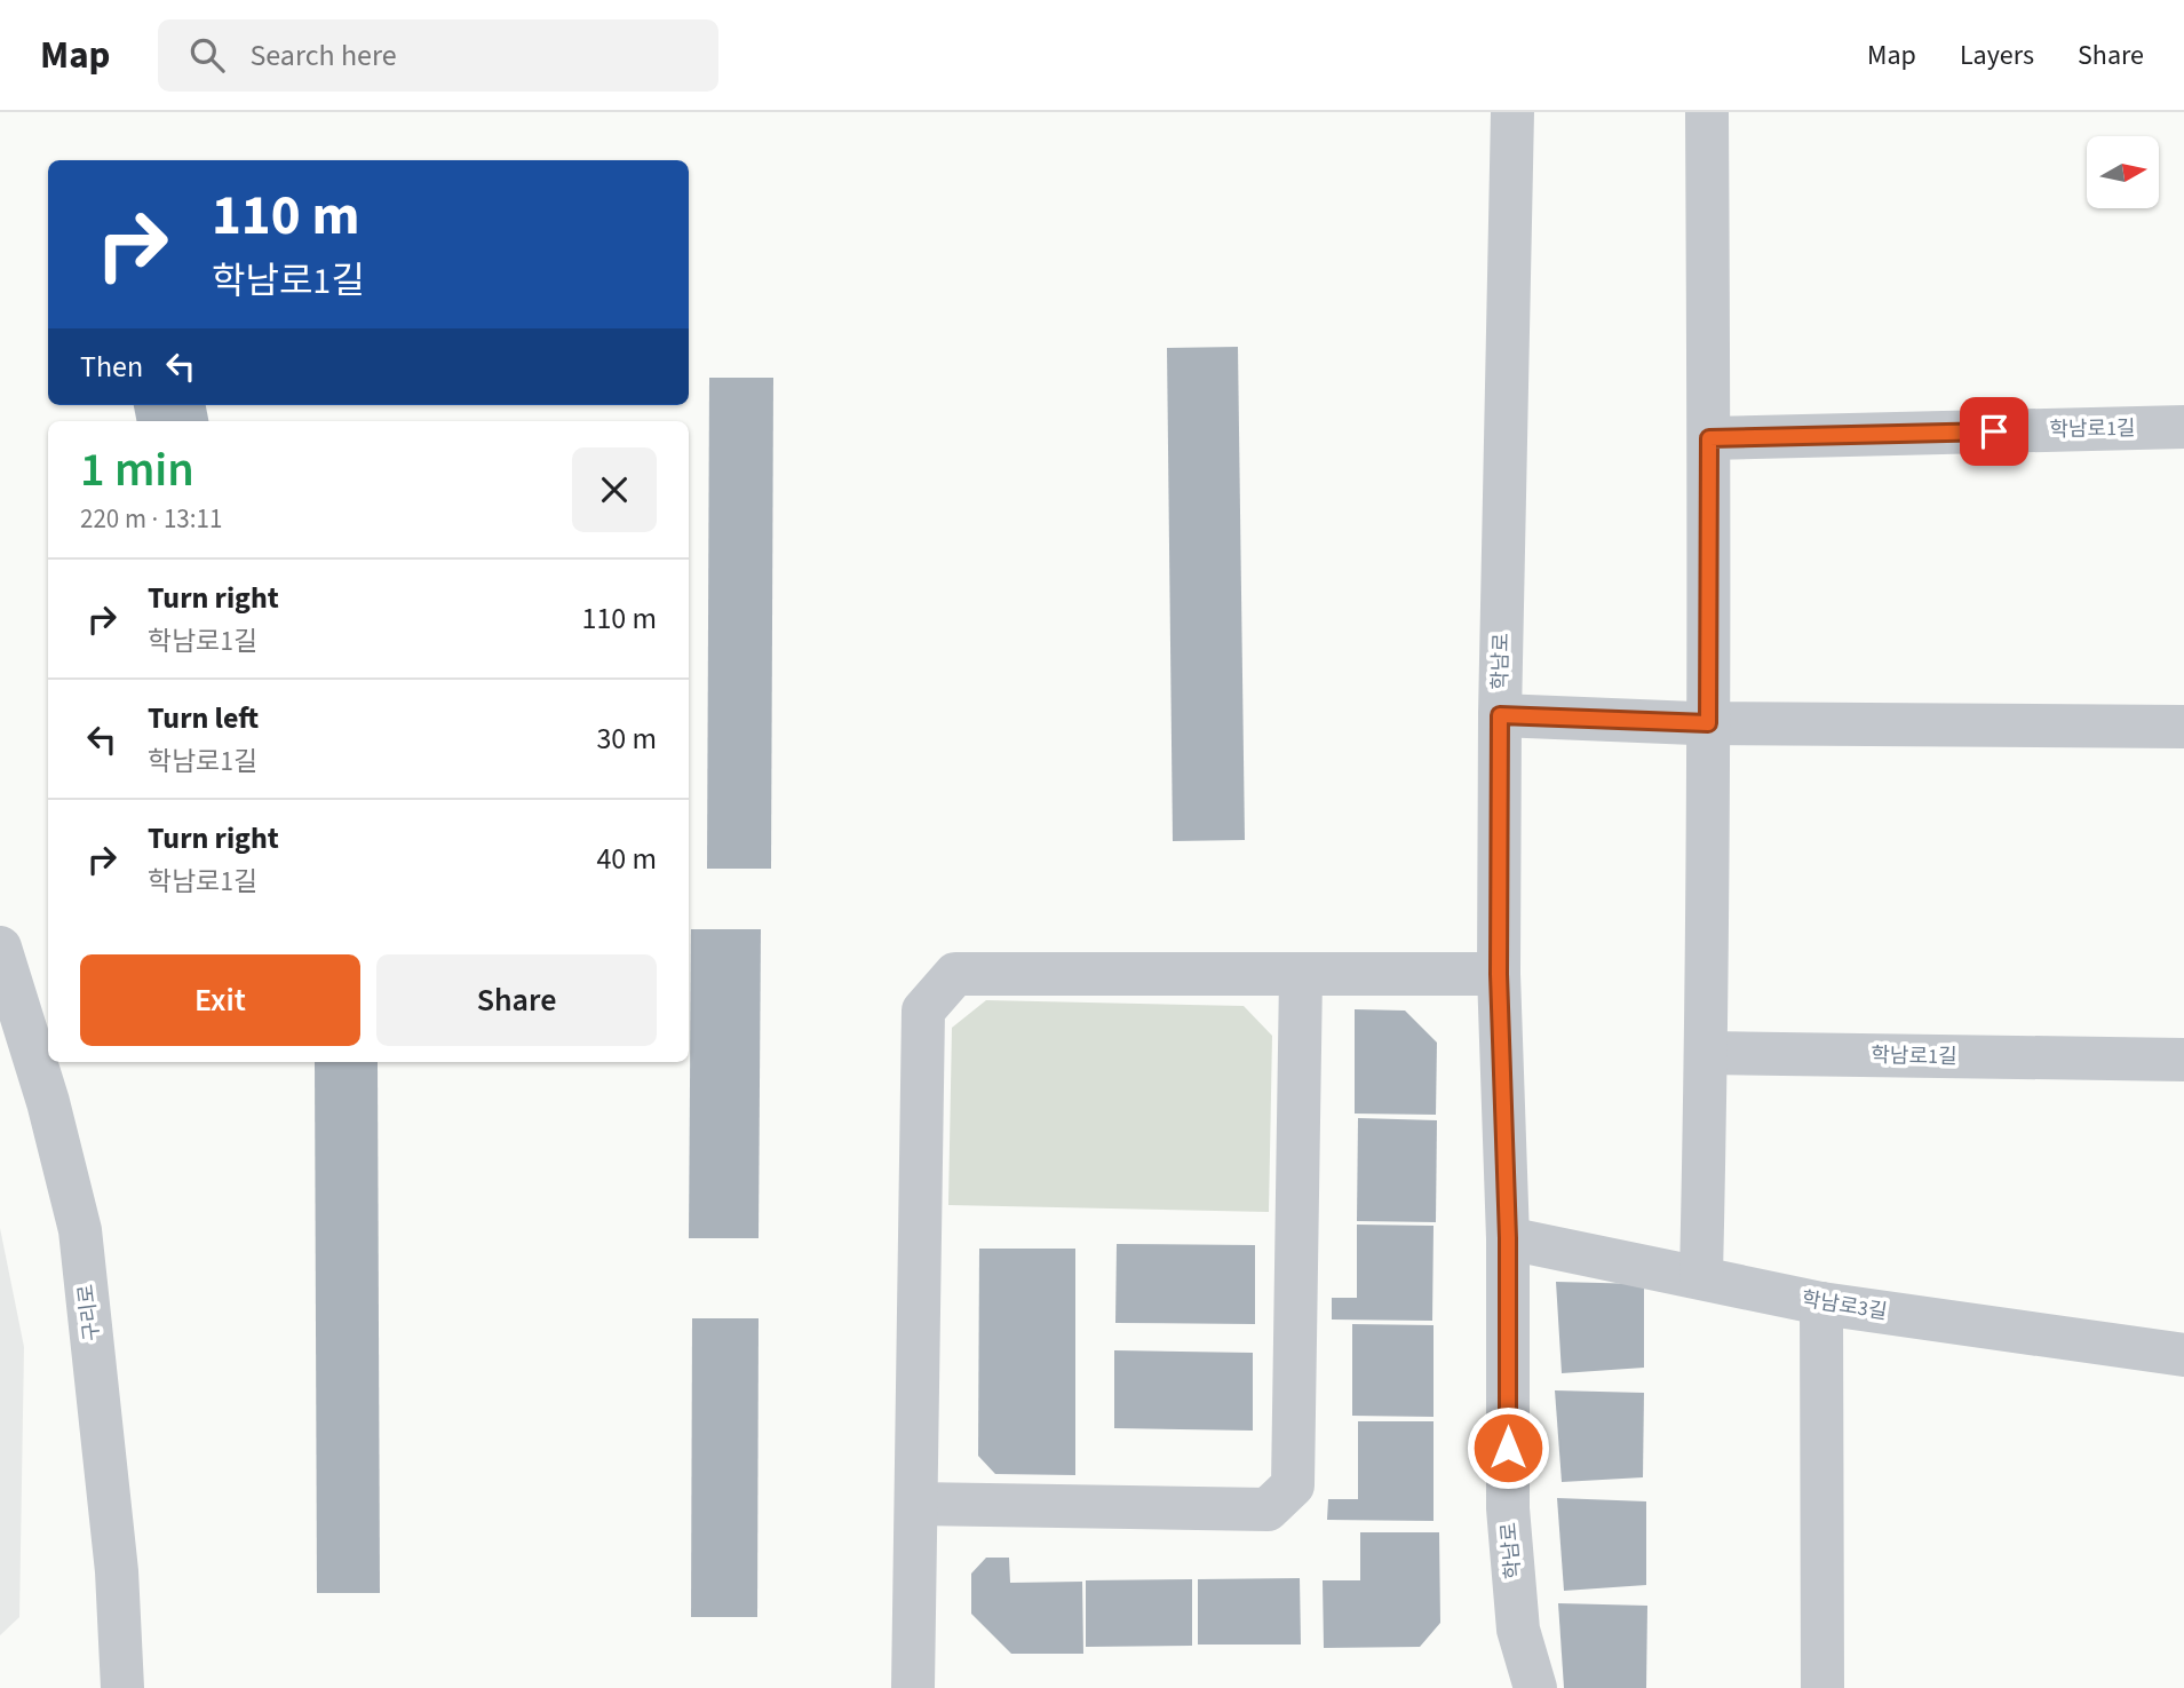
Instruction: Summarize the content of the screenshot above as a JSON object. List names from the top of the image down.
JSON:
{
  "streets": {
    "street": [
      "학남로1길",
      "학남로",
      "학남로3길",
      "구리로"
    ]
  },
  "crossings": [
    ["학남로", "학남로3길"]
  ],
  "north": "right",
  "page": {
    "header": "Map",
    "search": "Search here",
    "nav": ["Map", "Layers", "Share"],
    "turn": ["110 m", "학남로1길"],
    "then": "Then",
    "heading": ["1 min", "220 m · 13:11"],
    "list": [
      {
        "name": "Turn right",
        "note": "학남로1길",
        "value": "110 m"
      },
      {
        "name": "Turn left",
        "note": "학남로1길",
        "value": "30 m"
      },
      {
        "name": "Turn right",
        "note": "학남로1길",
        "value": "40 m"
      }
    ],
    "buttons": ["Exit", "Share"]
  }
}
